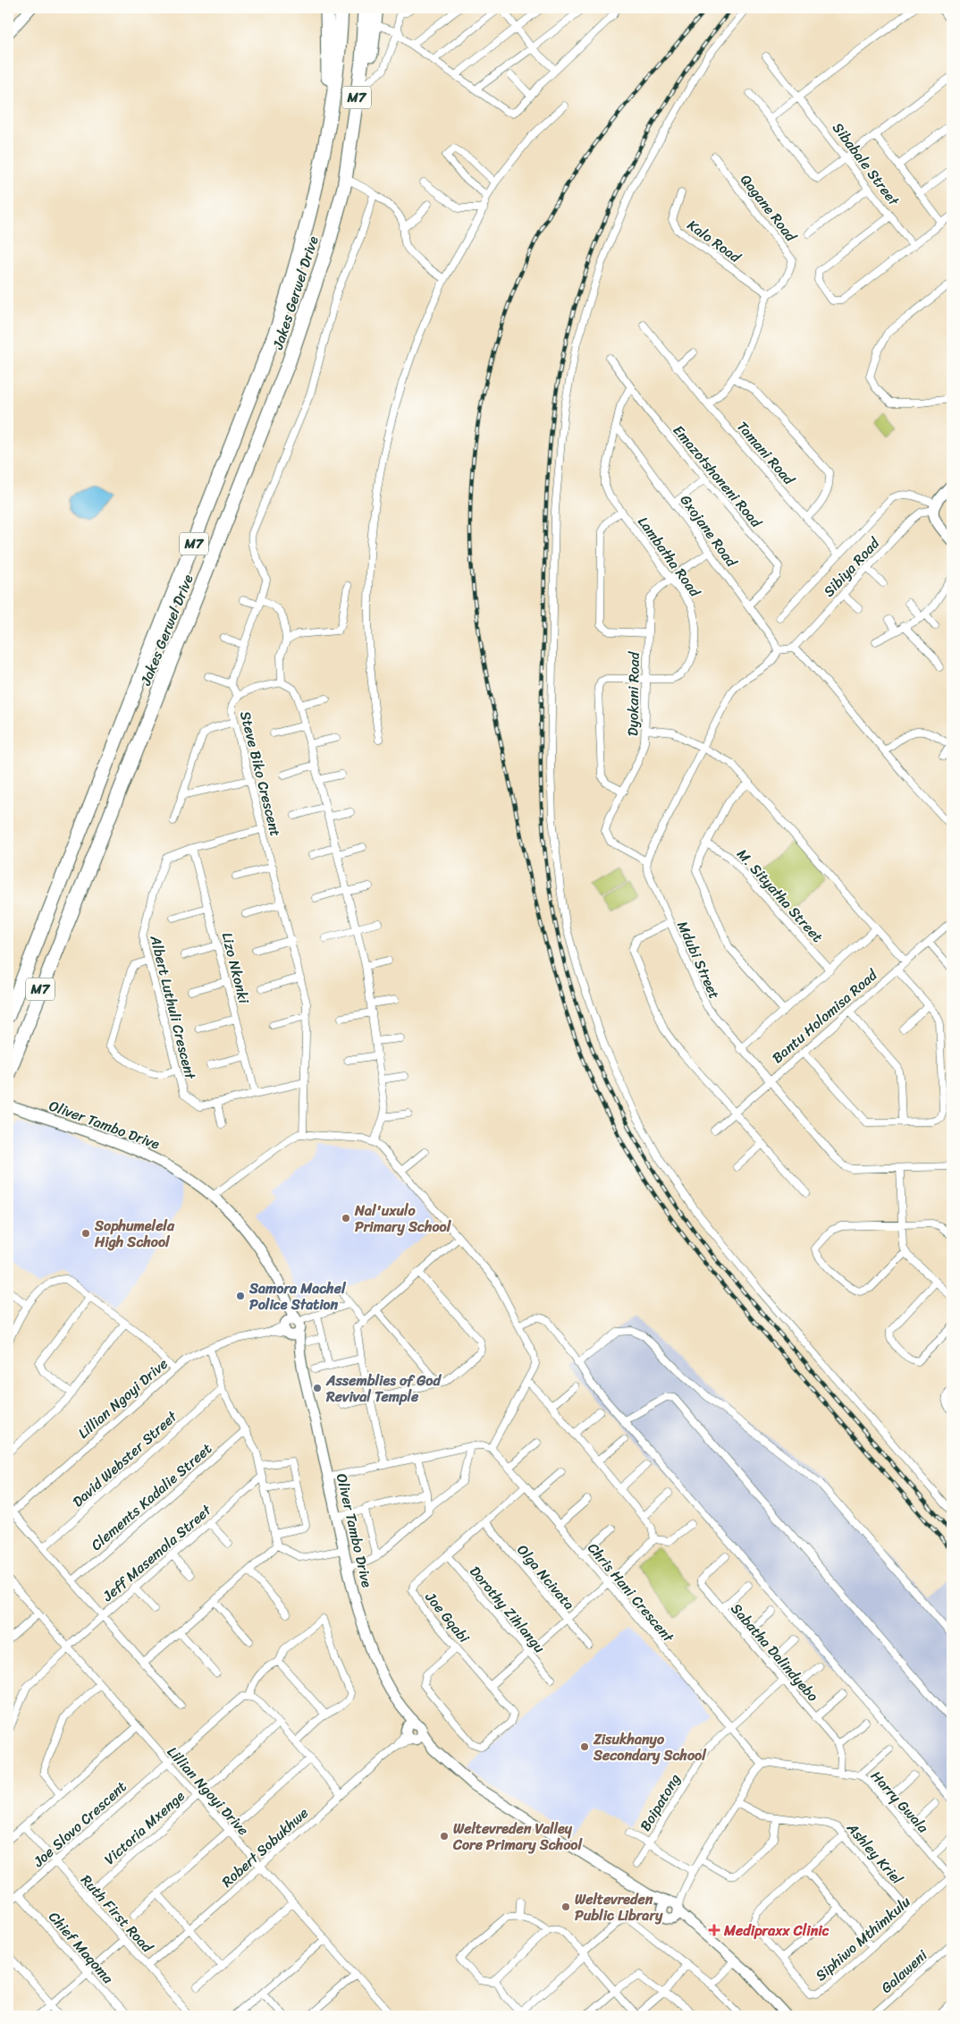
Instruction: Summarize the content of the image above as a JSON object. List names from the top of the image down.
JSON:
{
  "streets": {
    "highway": ["M7", "Jakes Gerwel Drive"],
    "street": [
      "Sibabale Street",
      "Qagane Road",
      "Kalo Road",
      "Tamani Road",
      "Emazotshoneni Road",
      "Gxojane Road",
      "Lambatha Road",
      "Sibiya Road",
      "Dyokani Road",
      "Steve Biko Crescent",
      "M. Sityatha Street",
      "Mdubi Street",
      "Lizo Nkonki",
      "Albert Luthuli Crescent",
      "Bantu Holomisa Road",
      "Oliver Tambo Drive",
      "Lillian Ngoyi Drive",
      "David Webster Street",
      "Clements Kadalie Street",
      "Jeff Masemola Street",
      "Olga Ncivata",
      "Chris Hani Crescent",
      "Dorothy Zihlangu",
      "Joe Gqabi",
      "Sabatha Dalindyebo",
      "Harry Gwala",
      "Boipatong",
      "Joe Slovo Crescent",
      "Victoria Mxenge",
      "Robert Sobukhwe",
      "Ashley Kriel",
      "Ruth First Road",
      "Siphiwo Mthimkulu",
      "Chief Maqoma",
      "Galaweni"
    ]
  },
  "crossings": [
    ["Qagane Road", "Kalo Road"],
    ["Emazotshoneni Road", "Gxojane Road"],
    ["Emazotshoneni Road", "Lambatha Road"],
    ["Gxojane Road", "Lambatha Road"],
    ["Gxojane Road", "Dyokani Road"],
    ["Lambatha Road", "Dyokani Road"],
    ["Dyokani Road", "Mdubi Street"],
    ["Steve Biko Crescent", "Albert Luthuli Crescent"],
    ["Mdubi Street", "Bantu Holomisa Road"],
    ["Lizo Nkonki", "Albert Luthuli Crescent"],
    ["Oliver Tambo Drive", "Lillian Ngoyi Drive"],
    ["Oliver Tambo Drive", "Robert Sobukhwe"],
    ["Lillian Ngoyi Drive", "Jeff Masemola Street"],
    ["Lillian Ngoyi Drive", "Joe Slovo Crescent"],
    ["Lillian Ngoyi Drive", "Victoria Mxenge"],
    ["Lillian Ngoyi Drive", "Robert Sobukhwe"],
    ["Olga Ncivata", "Joe Gqabi"],
    ["Chris Hani Crescent", "Joe Gqabi"],
    ["Chris Hani Crescent", "Harry Gwala"],
    ["Chris Hani Crescent", "Boipatong"],
    ["Dorothy Zihlangu", "Joe Gqabi"],
    ["Sabatha Dalindyebo", "Boipatong"],
    ["Harry Gwala", "Siphiwo Mthimkulu"],
    ["Joe Slovo Crescent", "Ruth First Road"],
    ["Joe Slovo Crescent", "Chief Maqoma"],
    ["Victoria Mxenge", "Ruth First Road"],
    ["Robert Sobukhwe", "Ruth First Road"],
    ["Ashley Kriel", "Siphiwo Mthimkulu"]
  ],
  "places": {
    "other": [
      "Nal'uxulo Primary School",
      "Sophumelela High School",
      "Samora Machel Police Station",
      "Assemblies of God Revival Temple",
      "Zisukhanyo Secondary School",
      "Weltevreden Valley Core Primary School",
      "Weltevreden Public Library"
    ],
    "health": ["Medipraxx Clinic"]
  }
}
